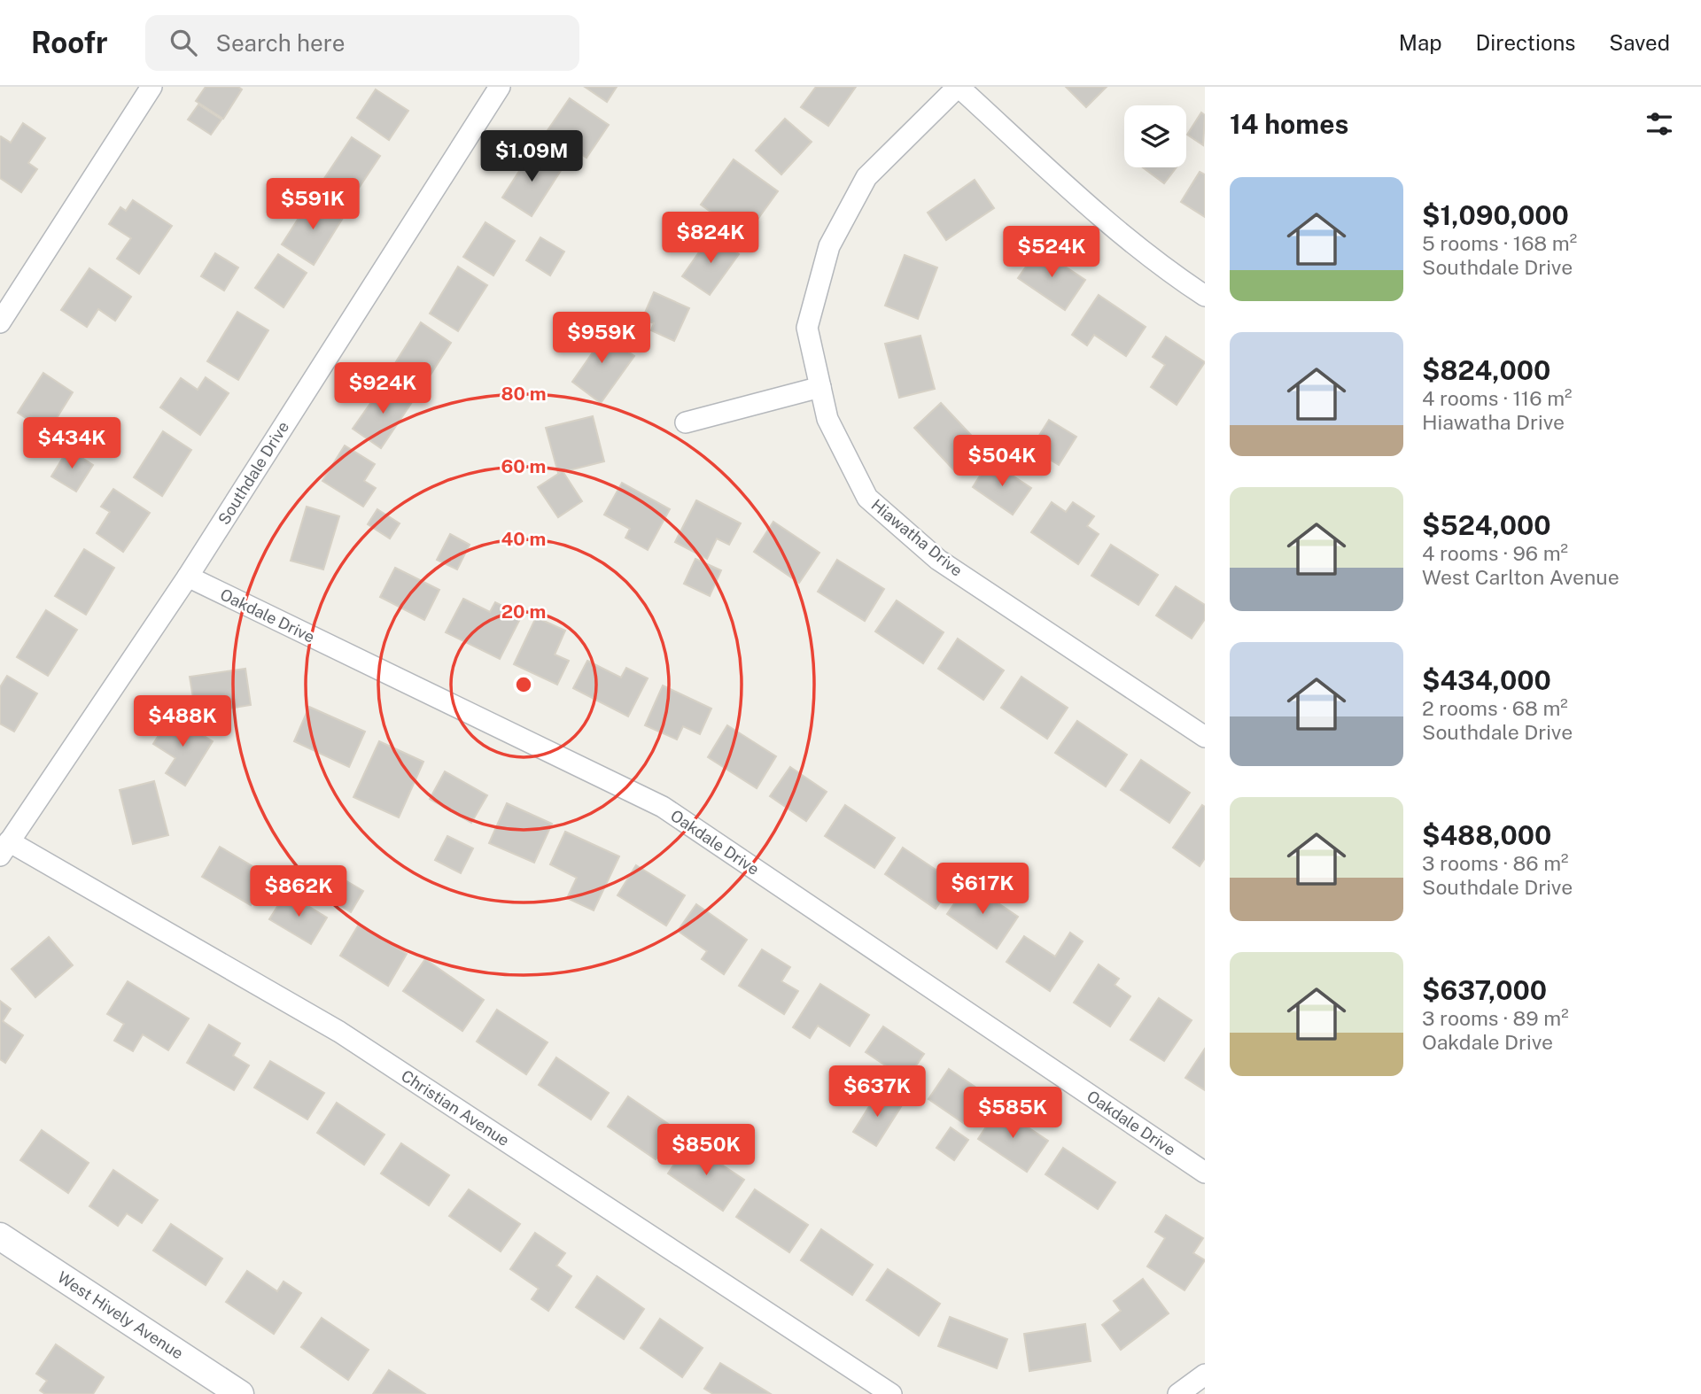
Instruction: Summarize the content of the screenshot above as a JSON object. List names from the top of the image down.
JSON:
{
  "streets": {
    "street": [
      "Southdale Drive",
      "Hiawatha Drive",
      "Oakdale Drive",
      "Christian Avenue",
      "West Hively Avenue"
    ]
  },
  "crossings": [
    ["Southdale Drive", "Oakdale Drive"],
    ["Southdale Drive", "Christian Avenue"]
  ],
  "page": {
    "header": "Roofr",
    "search": "Search here",
    "nav": ["Map", "Directions", "Saved"],
    "heading": "14 homes",
    "price": [
      "$1.09M",
      "$591K",
      "$824K",
      "$524K",
      "$959K",
      "$924K",
      "$434K",
      "$504K",
      "$488K",
      "$617K",
      "$862K",
      "$637K",
      "$585K",
      "$850K"
    ],
    "list": [
      {
        "name": "$1,090,000",
        "note": "5 rooms · 168 m² · Southdale Drive"
      },
      {
        "name": "$824,000",
        "note": "4 rooms · 116 m² · Hiawatha Drive"
      },
      {
        "name": "$524,000",
        "note": "4 rooms · 96 m² · West Carlton Avenue"
      },
      {
        "name": "$434,000",
        "note": "2 rooms · 68 m² · Southdale Drive"
      },
      {
        "name": "$488,000",
        "note": "3 rooms · 86 m² · Southdale Drive"
      },
      {
        "name": "$637,000",
        "note": "3 rooms · 89 m² · Oakdale Drive"
      }
    ]
  },
  "rings": [
    "80 m",
    "60 m",
    "40 m",
    "20 m"
  ]
}
